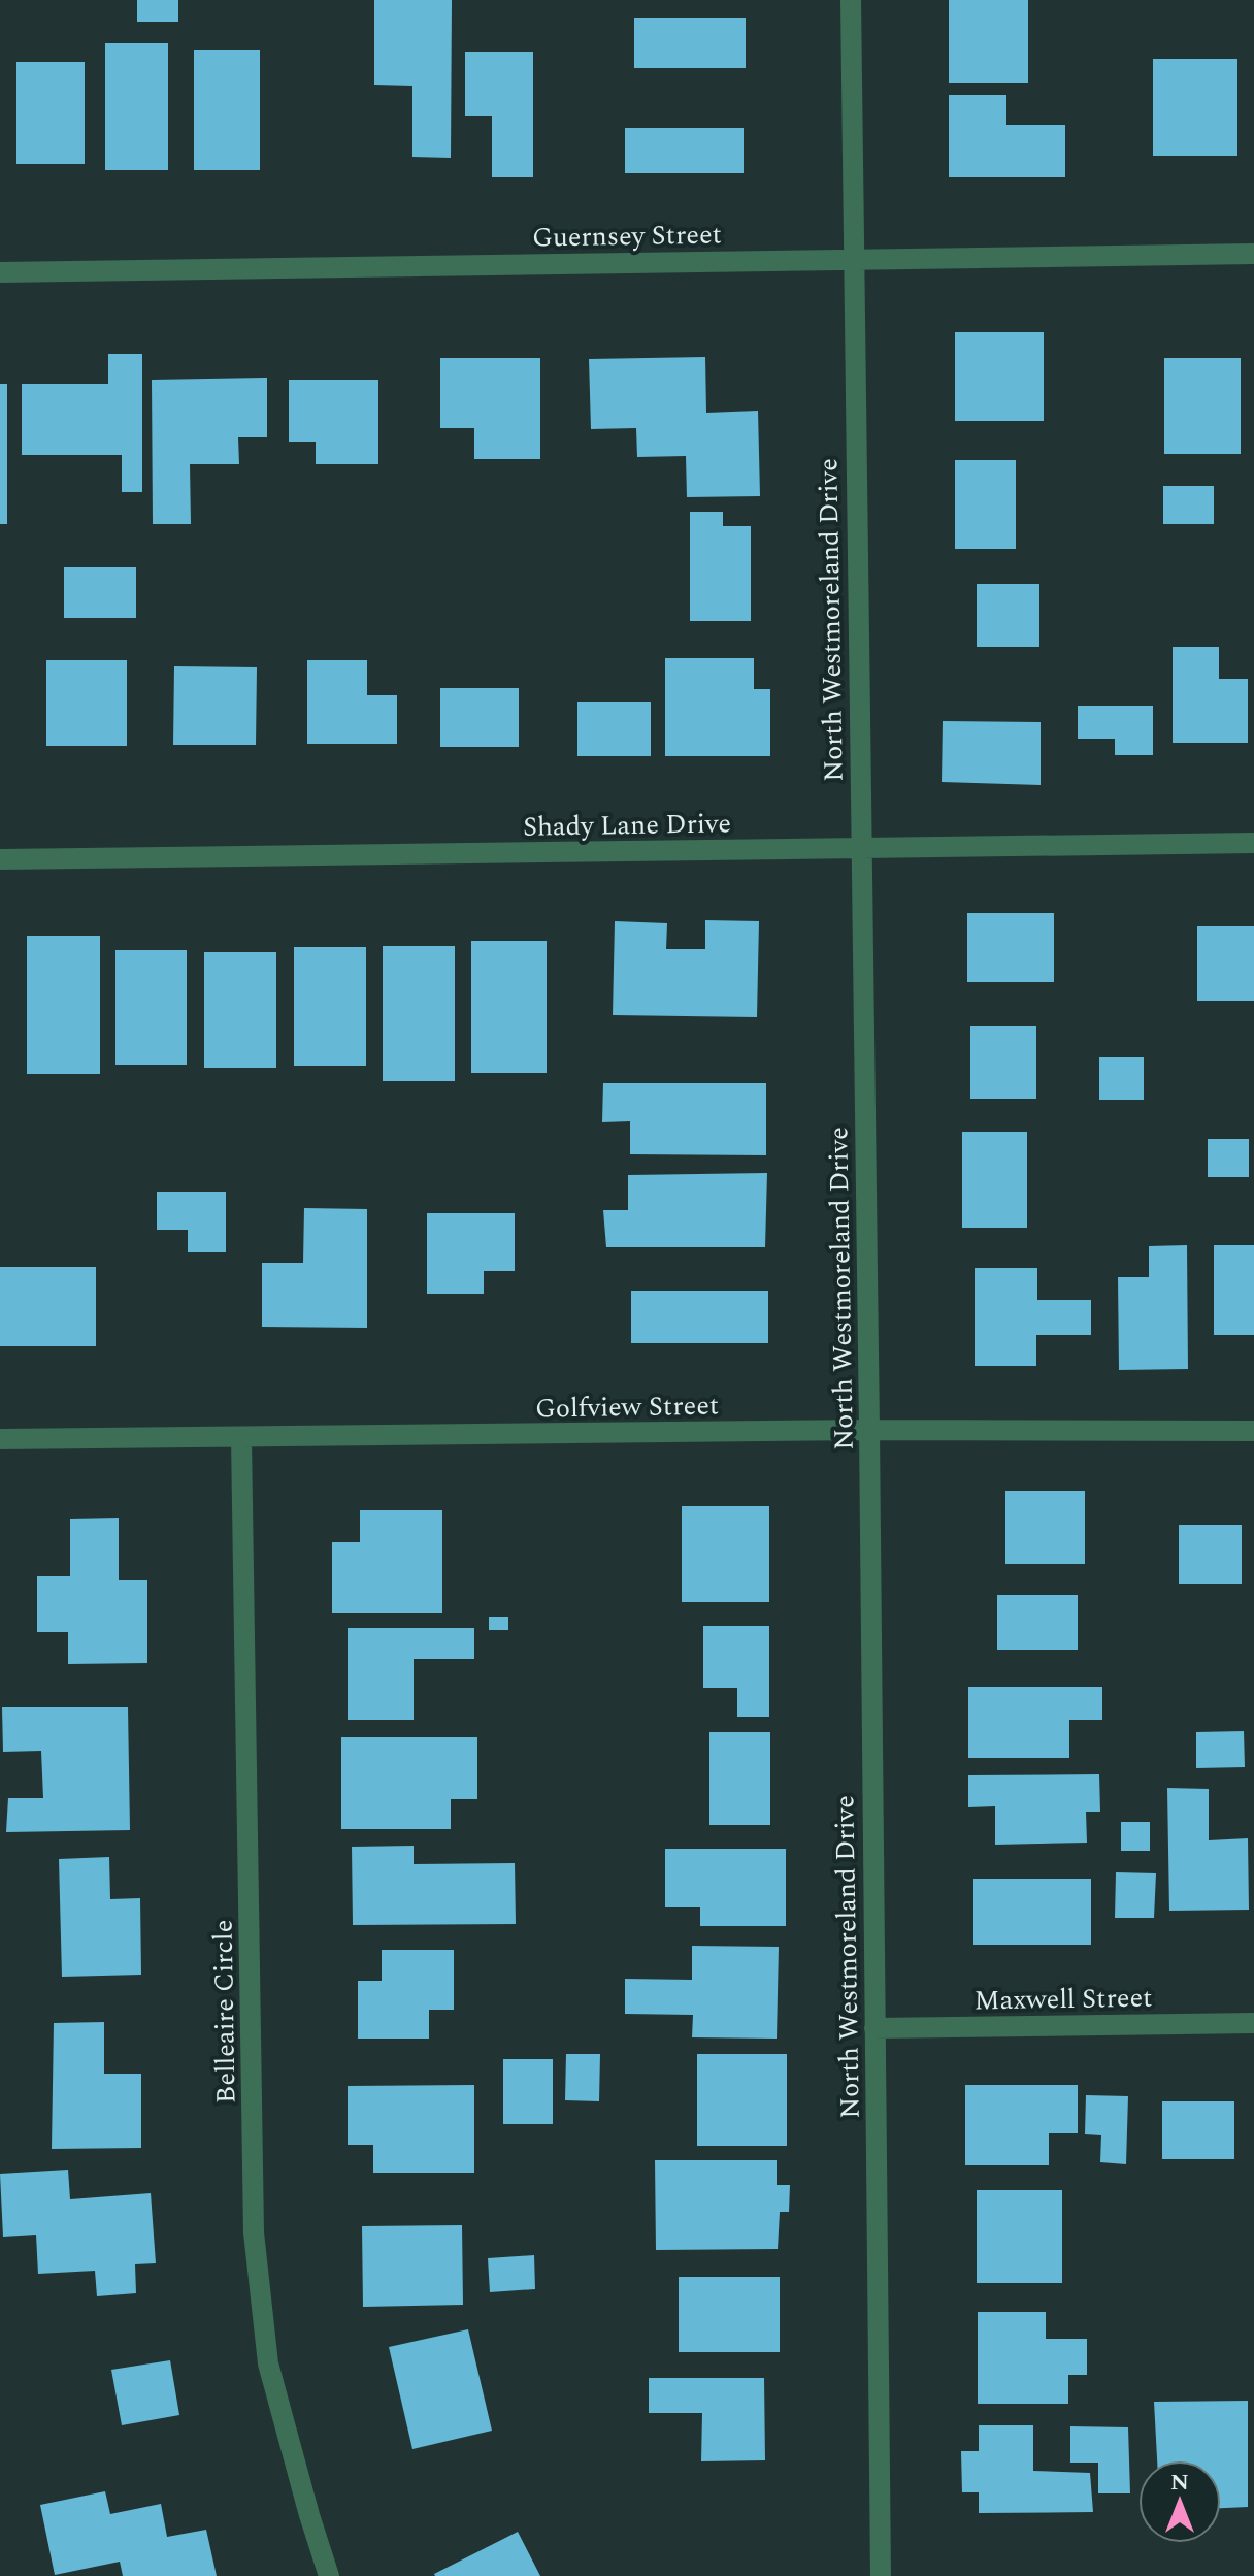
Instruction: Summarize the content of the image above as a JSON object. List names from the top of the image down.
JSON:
{
  "streets": {
    "street": [
      "Guernsey Street",
      "North Westmoreland Drive",
      "Shady Lane Drive",
      "Golfview Street",
      "Maxwell Street",
      "Belleaire Circle"
    ]
  },
  "crossings": [
    ["Guernsey Street", "North Westmoreland Drive"],
    ["North Westmoreland Drive", "Shady Lane Drive"],
    ["North Westmoreland Drive", "Golfview Street"],
    ["North Westmoreland Drive", "Maxwell Street"],
    ["Golfview Street", "Belleaire Circle"]
  ],
  "north": "top"
}
